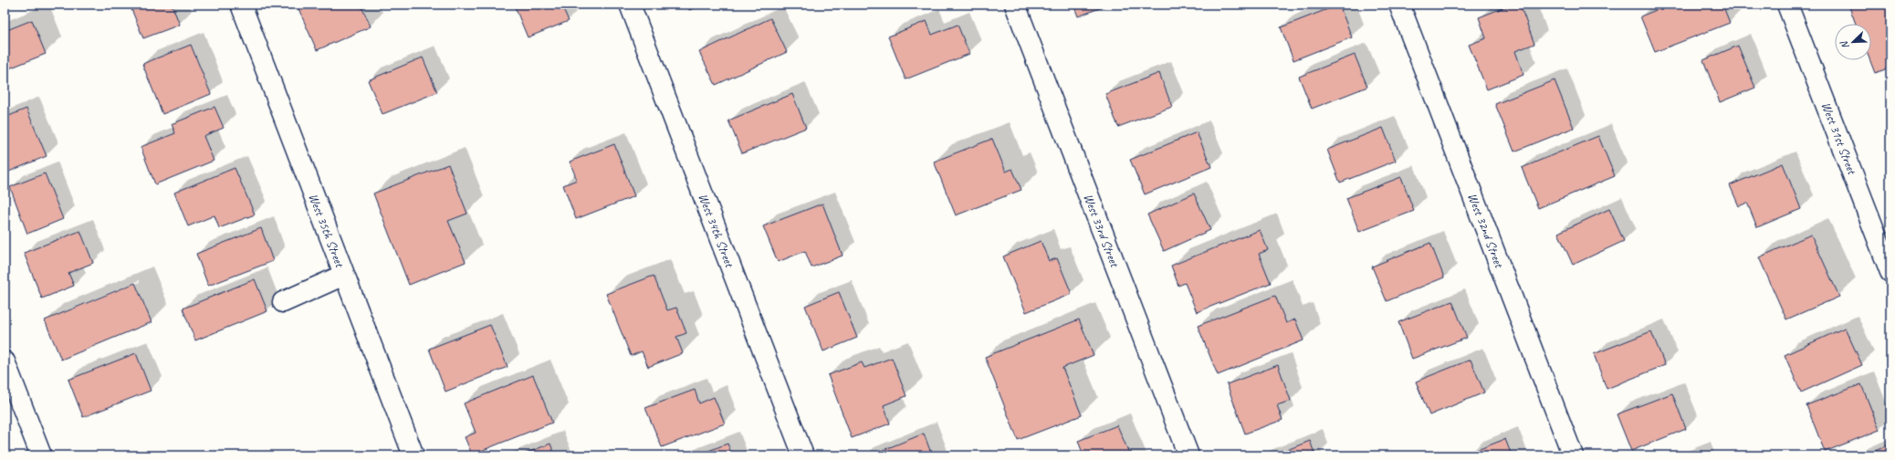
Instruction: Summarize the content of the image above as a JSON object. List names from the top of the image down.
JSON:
{
  "streets": {
    "street": [
      "West 31st Street",
      "West 35th Street",
      "West 34th Street",
      "West 33rd Street",
      "West 32nd Street"
    ]
  },
  "north": "bottom left"
}
